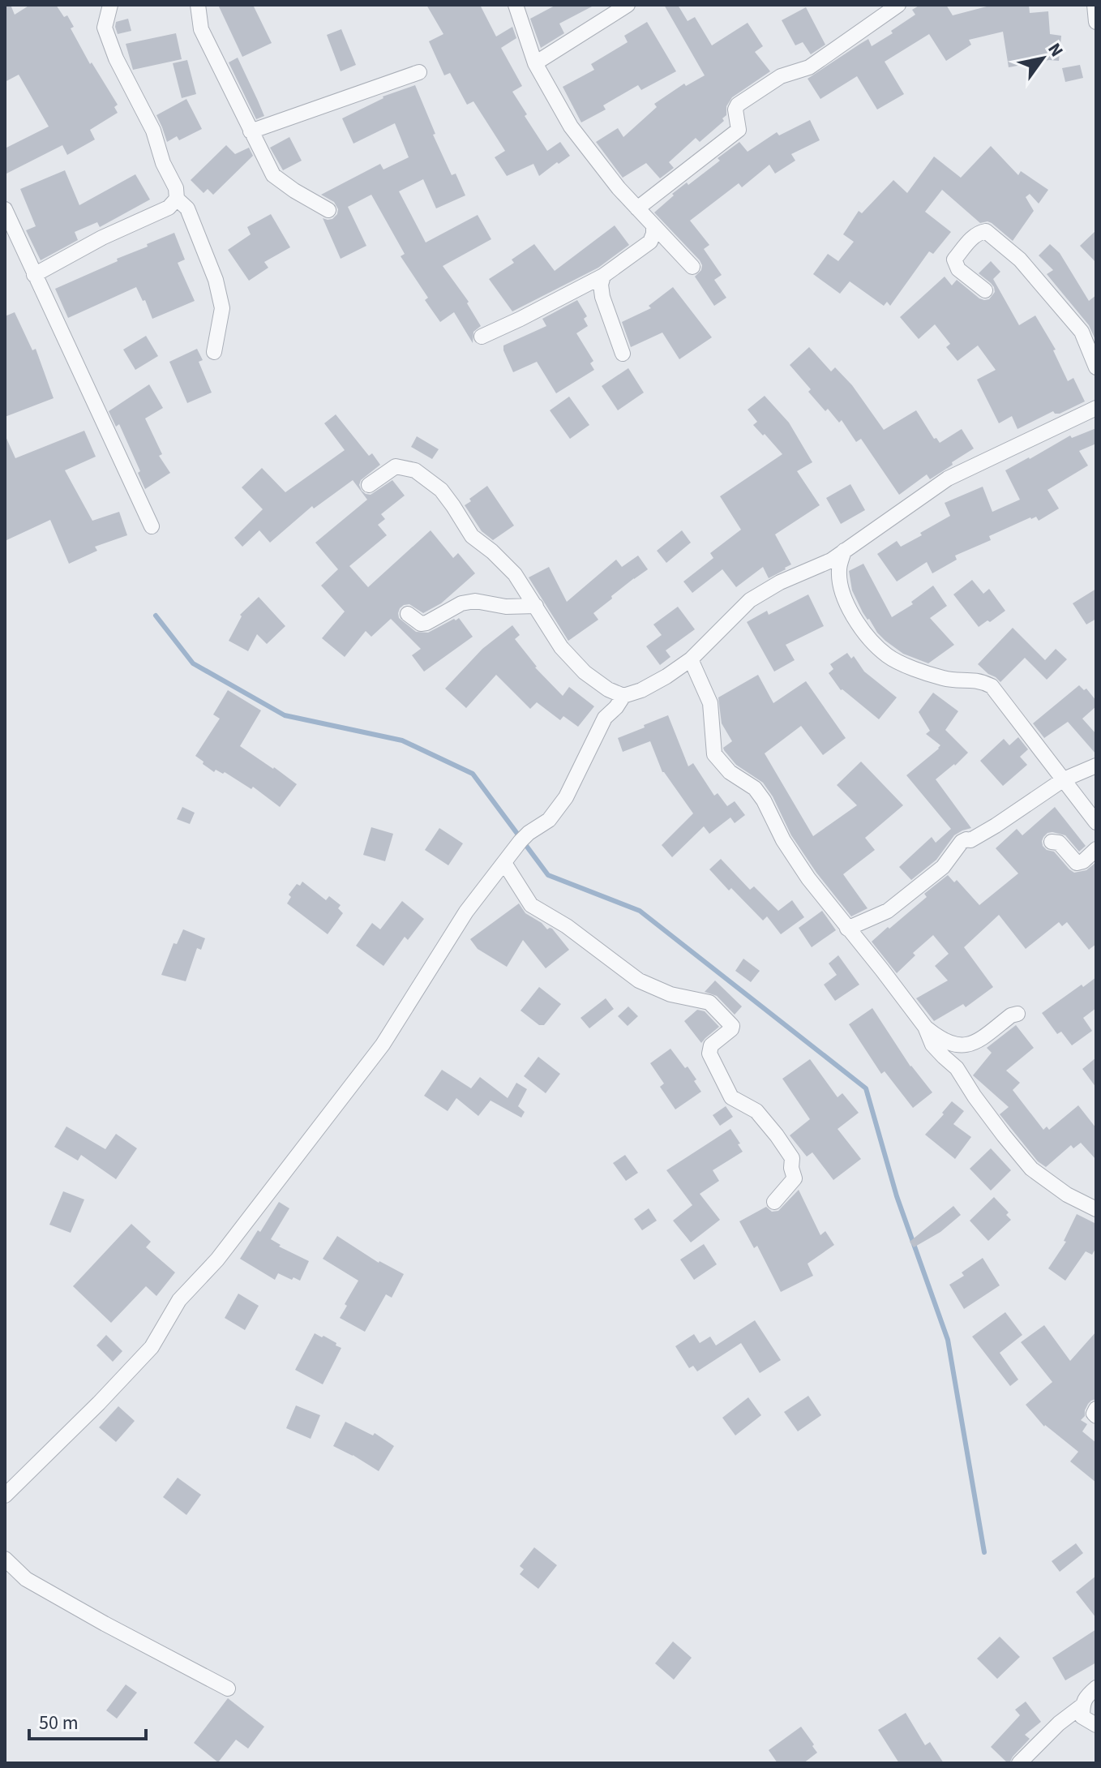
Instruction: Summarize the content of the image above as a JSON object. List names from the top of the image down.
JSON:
{
  "scale_bar": "50 m",
  "north": "top right"
}
